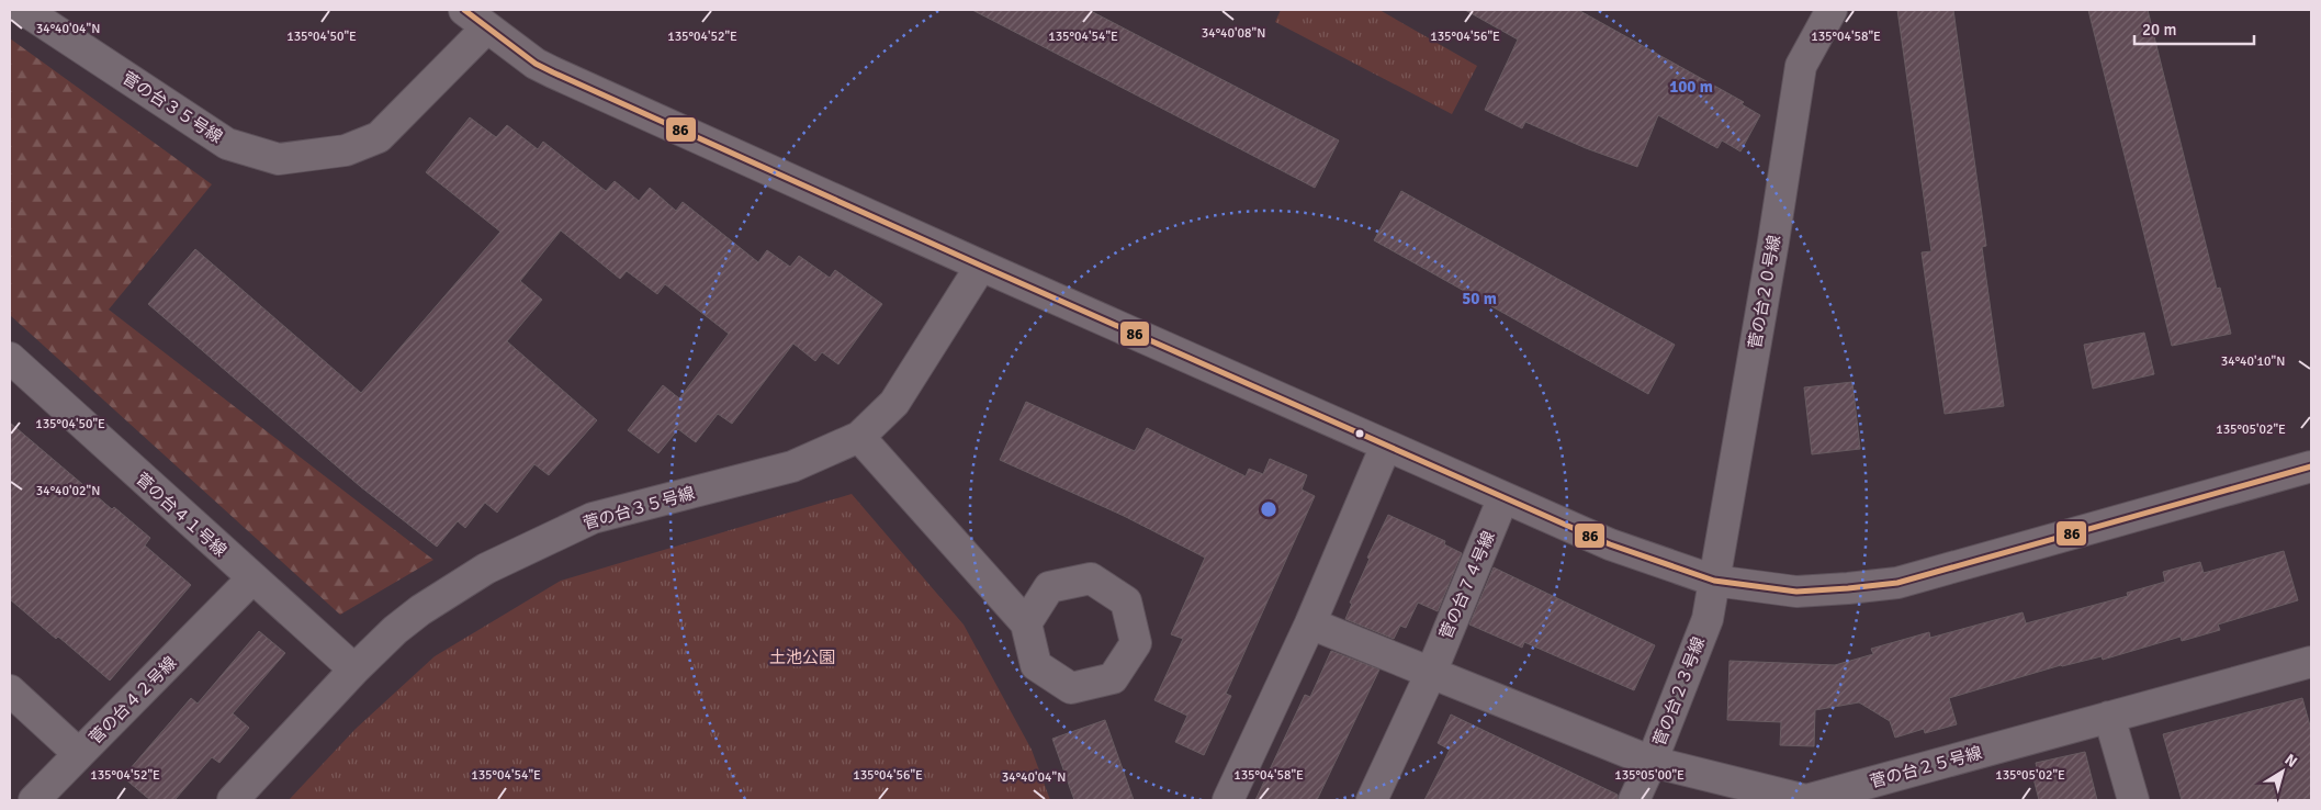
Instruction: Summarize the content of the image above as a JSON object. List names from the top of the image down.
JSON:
{
  "streets": {
    "street": [
      "菅の台３５号線",
      "菅の台２０号線",
      "菅の台４１号線",
      "菅の台７４号線",
      "菅の台２３号線",
      "菅の台４２号線",
      "菅の台２５号線"
    ]
  },
  "crossings": [
    ["菅の台３５号線", "菅の台４１号線"],
    ["菅の台２０号線", "菅の台２３号線"],
    ["菅の台４１号線", "菅の台４２号線"],
    ["菅の台７４号線", "菅の台２５号線"],
    ["菅の台２３号線", "菅の台２５号線"]
  ],
  "parks": ["土池公園"],
  "lines": ["transit line 86"],
  "scale_bar": "20 m",
  "north": "top right",
  "coordinates": [
    "34°40'04\"N",
    "34°40'08\"N",
    "135°04'50\"E",
    "135°04'52\"E",
    "135°04'54\"E",
    "135°04'56\"E",
    "135°04'58\"E",
    "34°40'10\"N",
    "135°05'02\"E",
    "34°40'02\"N",
    "135°05'00\"E"
  ],
  "rings": ["100 m", "50 m"]
}
